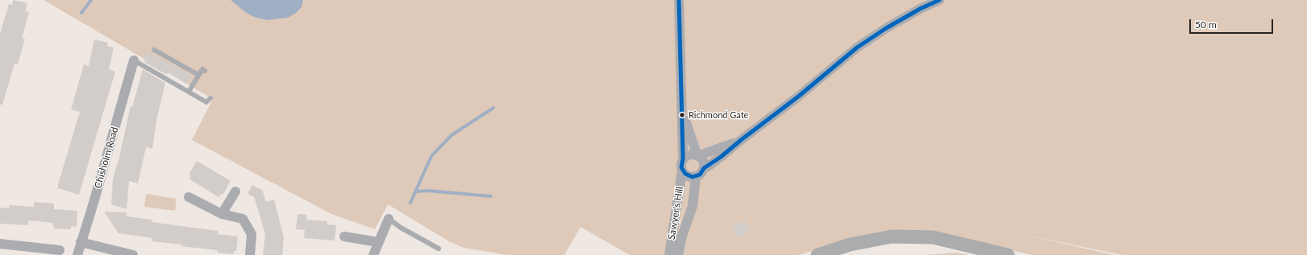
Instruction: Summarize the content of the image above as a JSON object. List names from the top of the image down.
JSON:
{
  "streets": {
    "street": ["Chisholm Road", "Sawyer's Hill"]
  },
  "places": ["Richmond Gate"],
  "scale_bar": "50 m"
}
